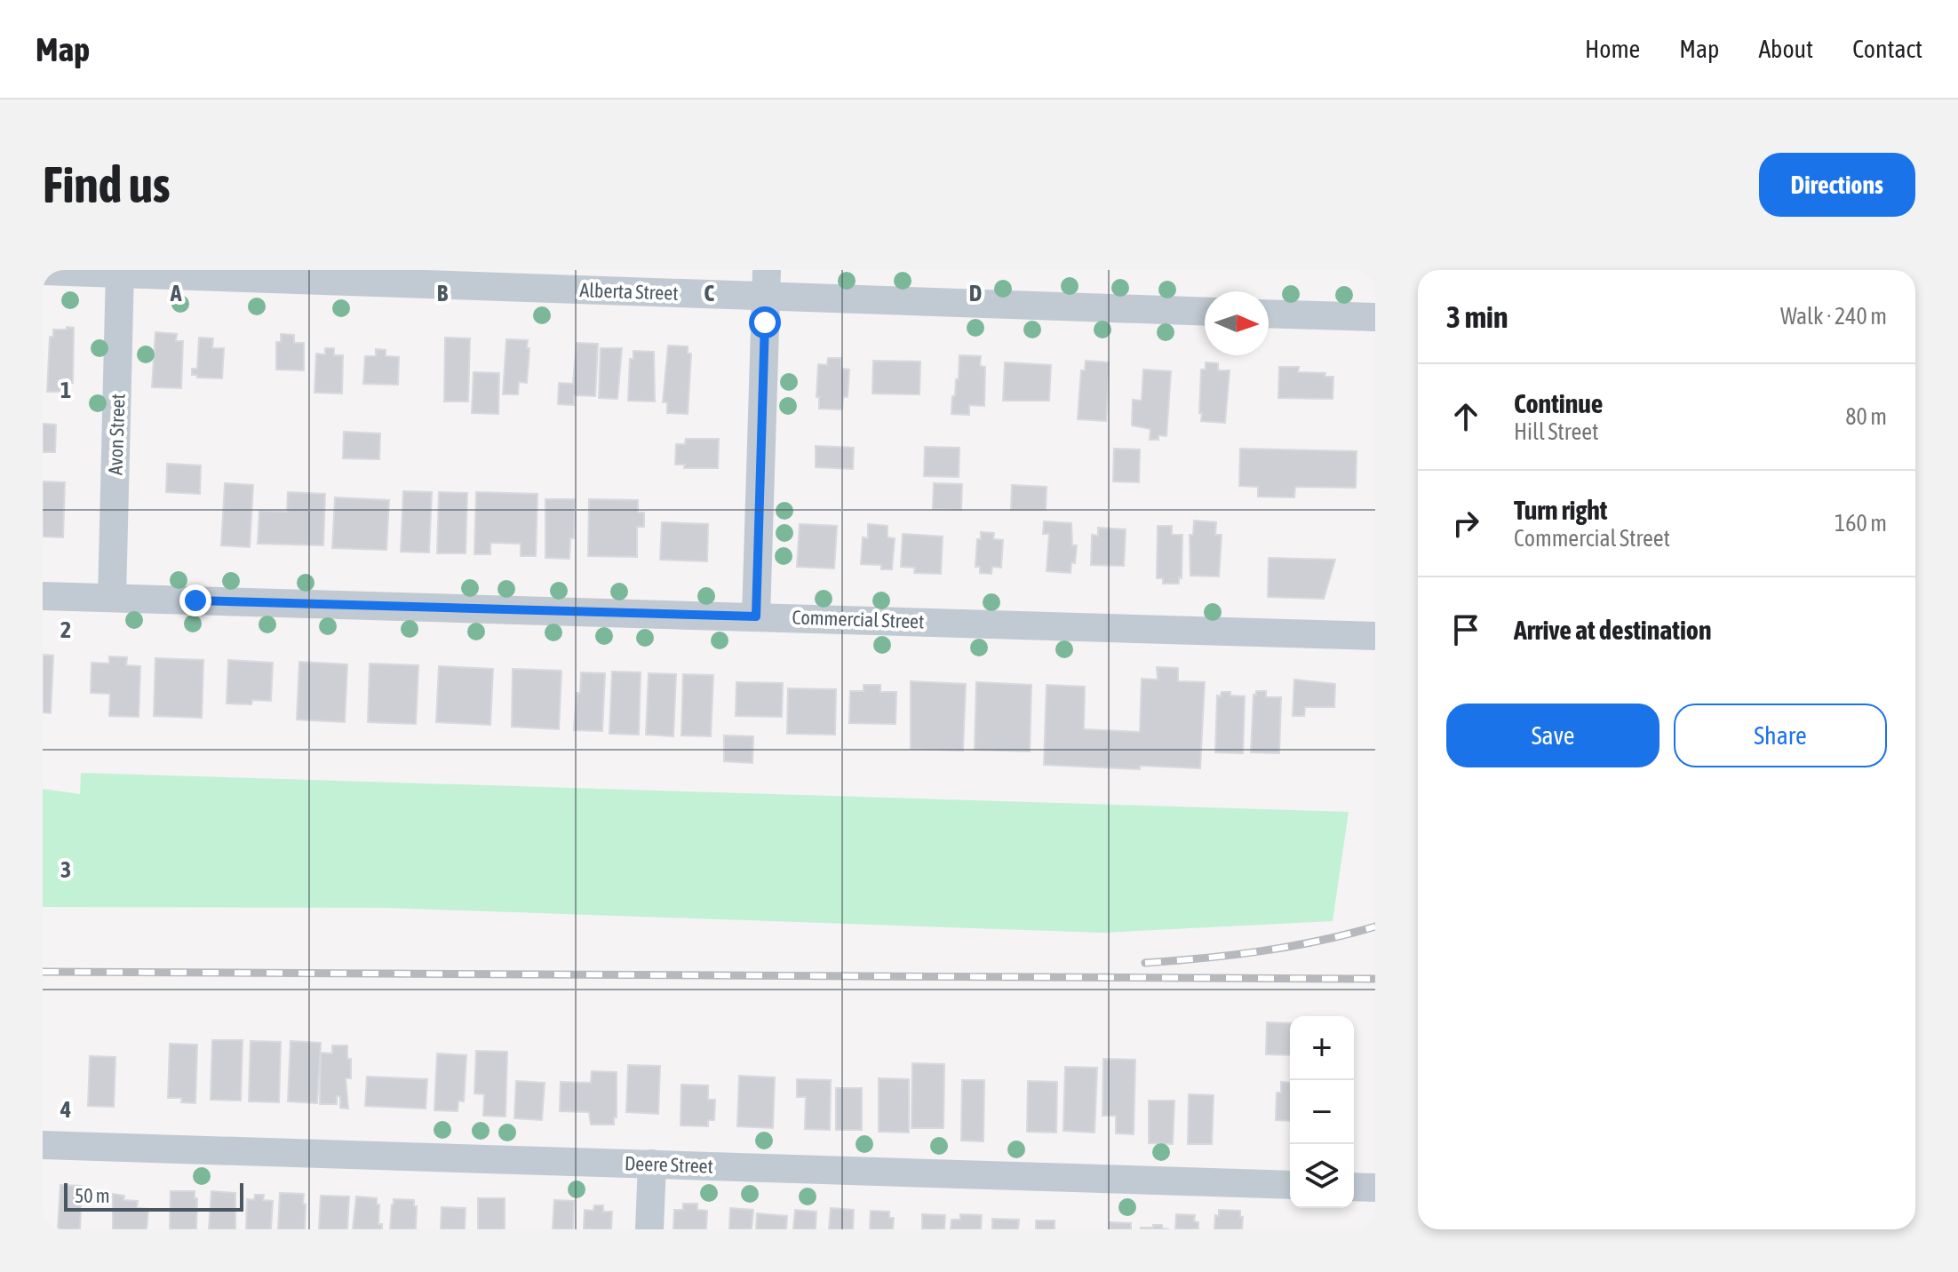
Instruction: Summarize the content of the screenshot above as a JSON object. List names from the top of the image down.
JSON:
{
  "streets": {
    "street": [
      "Alberta Street",
      "Avon Street",
      "Commercial Street",
      "Deere Street"
    ]
  },
  "crossings": [
    ["Alberta Street", "Avon Street"],
    ["Avon Street", "Commercial Street"]
  ],
  "scale_bar": "50 m",
  "north": "right",
  "page": {
    "header": "Map",
    "nav": [
      "Home",
      "Map",
      "About",
      "Contact"
    ],
    "buttons": [
      "Directions",
      ["Save", "Share"]
    ],
    "title": "Find us",
    "heading": ["3 min", "Walk · 240 m"],
    "list": [
      ["Continue", "Hill Street", "80 m"],
      ["Turn right", "Commercial Street", "160 m"],
      "Arrive at destination"
    ],
    "map_buttons": ["+", "−"],
    "scale": "50 m"
  },
  "grid": {
    "columns": [
      "A",
      "B",
      "C",
      "D"
    ],
    "rows": [
      "1",
      "2",
      "3",
      "4"
    ]
  }
}
